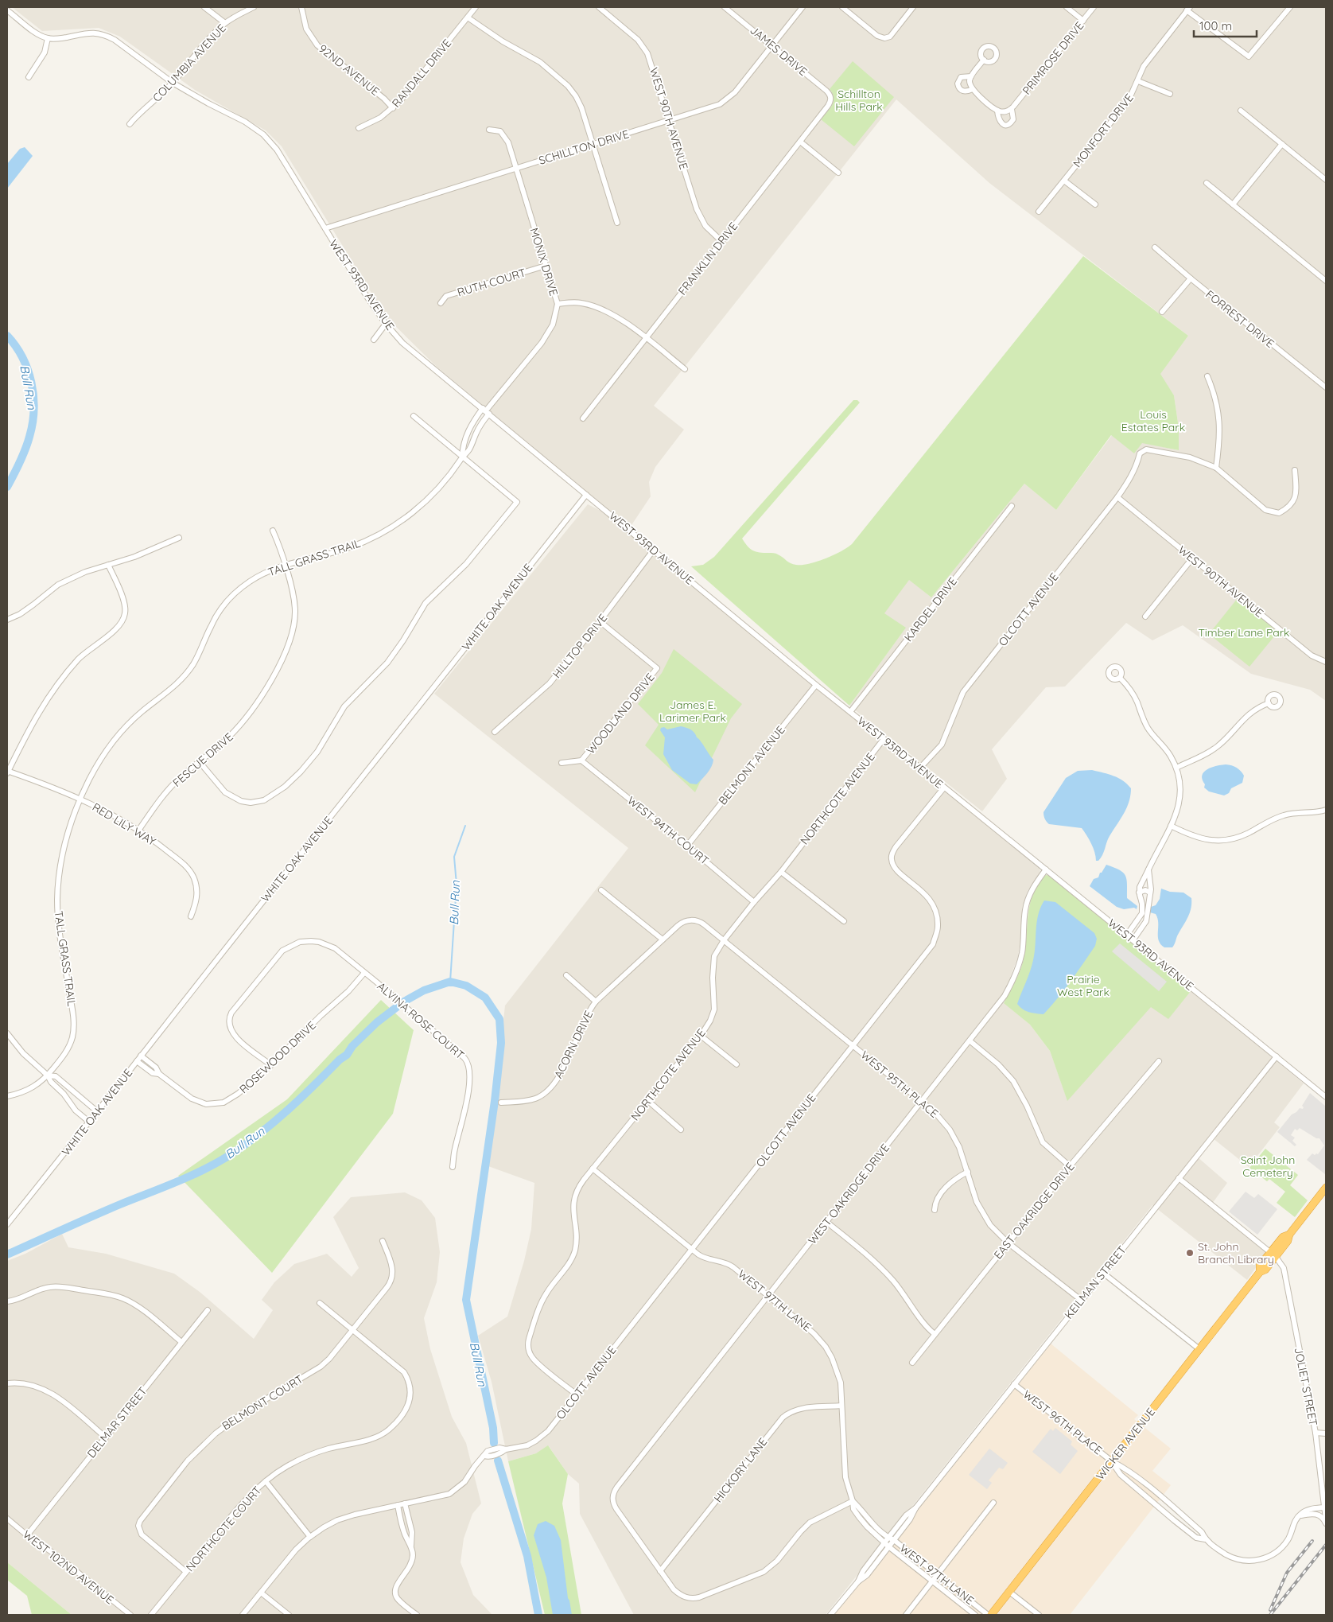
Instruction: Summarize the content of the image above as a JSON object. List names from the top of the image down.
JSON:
{
  "streets": {
    "highway": ["WICKER AVENUE"],
    "street": [
      "JAMES DRIVE",
      "PRIMROSE DRIVE",
      "COLUMBIA AVENUE",
      "92ND AVENUE",
      "RANDALL DRIVE",
      "WEST 90TH AVENUE",
      "MONFORT DRIVE",
      "SCHILLTON DRIVE",
      "FRANKLIN DRIVE",
      "MONIX DRIVE",
      "RUTH COURT",
      "WEST 93RD AVENUE",
      "FORREST DRIVE",
      "TALL GRASS TRAIL",
      "WHITE OAK AVENUE",
      "KARDEL DRIVE",
      "OLCOTT AVENUE",
      "HILLTOP DRIVE",
      "WOODLAND DRIVE",
      "FESCUE DRIVE",
      "BELMONT AVENUE",
      "NORTHCOTE AVENUE",
      "RED LILY WAY",
      "WEST 94TH COURT",
      "ALVINA ROSE COURT",
      "ACORN DRIVE",
      "ROSEWOOD DRIVE",
      "WEST 95TH PLACE",
      "WEST OAKRIDGE DRIVE",
      "EAST OAKRIDGE DRIVE",
      "KEILMAN STREET",
      "WEST 97TH LANE",
      "JOLIET STREET",
      "BELMONT COURT",
      "DELMAR STREET",
      "WEST 96TH PLACE",
      "HICKORY LANE",
      "NORTHCOTE COURT",
      "WEST 102ND AVENUE"
    ]
  },
  "crossings": [
    ["JAMES DRIVE", "SCHILLTON DRIVE"],
    ["JAMES DRIVE", "FRANKLIN DRIVE"],
    ["COLUMBIA AVENUE", "WEST 93RD AVENUE"],
    ["92ND AVENUE", "RANDALL DRIVE"],
    ["WEST 90TH AVENUE", "SCHILLTON DRIVE"],
    ["WEST 90TH AVENUE", "FRANKLIN DRIVE"],
    ["WEST 90TH AVENUE", "OLCOTT AVENUE"],
    ["SCHILLTON DRIVE", "MONIX DRIVE"],
    ["SCHILLTON DRIVE", "WEST 93RD AVENUE"],
    ["MONIX DRIVE", "RUTH COURT"],
    ["MONIX DRIVE", "WEST 93RD AVENUE"],
    ["MONIX DRIVE", "TALL GRASS TRAIL"],
    ["WEST 93RD AVENUE", "TALL GRASS TRAIL"],
    ["WEST 93RD AVENUE", "WHITE OAK AVENUE"],
    ["WEST 93RD AVENUE", "KARDEL DRIVE"],
    ["WEST 93RD AVENUE", "OLCOTT AVENUE"],
    ["WEST 93RD AVENUE", "HILLTOP DRIVE"],
    ["WEST 93RD AVENUE", "BELMONT AVENUE"],
    ["WEST 93RD AVENUE", "NORTHCOTE AVENUE"],
    ["WEST 93RD AVENUE", "WEST OAKRIDGE DRIVE"],
    ["WEST 93RD AVENUE", "KEILMAN STREET"],
    ["TALL GRASS TRAIL", "FESCUE DRIVE"],
    ["TALL GRASS TRAIL", "RED LILY WAY"],
    ["WHITE OAK AVENUE", "ROSEWOOD DRIVE"],
    ["OLCOTT AVENUE", "NORTHCOTE AVENUE"],
    ["OLCOTT AVENUE", "WEST 95TH PLACE"],
    ["OLCOTT AVENUE", "WEST 97TH LANE"],
    ["HILLTOP DRIVE", "WOODLAND DRIVE"],
    ["WOODLAND DRIVE", "WEST 94TH COURT"],
    ["FESCUE DRIVE", "RED LILY WAY"],
    ["BELMONT AVENUE", "WEST 94TH COURT"],
    ["NORTHCOTE AVENUE", "WEST 94TH COURT"],
    ["NORTHCOTE AVENUE", "WEST 95TH PLACE"],
    ["NORTHCOTE AVENUE", "WEST 97TH LANE"],
    ["ALVINA ROSE COURT", "ROSEWOOD DRIVE"],
    ["ACORN DRIVE", "WEST 95TH PLACE"],
    ["WEST 95TH PLACE", "WEST OAKRIDGE DRIVE"],
    ["WEST 95TH PLACE", "EAST OAKRIDGE DRIVE"],
    ["WEST 95TH PLACE", "KEILMAN STREET"],
    ["WEST OAKRIDGE DRIVE", "WEST 97TH LANE"],
    ["WEST OAKRIDGE DRIVE", "HICKORY LANE"],
    ["KEILMAN STREET", "WEST 97TH LANE"],
    ["KEILMAN STREET", "WEST 96TH PLACE"],
    ["WEST 97TH LANE", "HICKORY LANE"],
    ["JOLIET STREET", "WICKER AVENUE"],
    ["BELMONT COURT", "NORTHCOTE COURT"],
    ["DELMAR STREET", "WEST 102ND AVENUE"],
    ["WEST 96TH PLACE", "WICKER AVENUE"]
  ],
  "water": ["Bull Run"],
  "parks": [
    "Schillton Hills Park",
    "Louis Estates Park",
    "Timber Lane Park",
    "James E. Larimer Park",
    "Prairie West Park",
    "Saint John Cemetery"
  ],
  "places": ["St. John Branch Library"],
  "scale_bar": "100 m"
}
